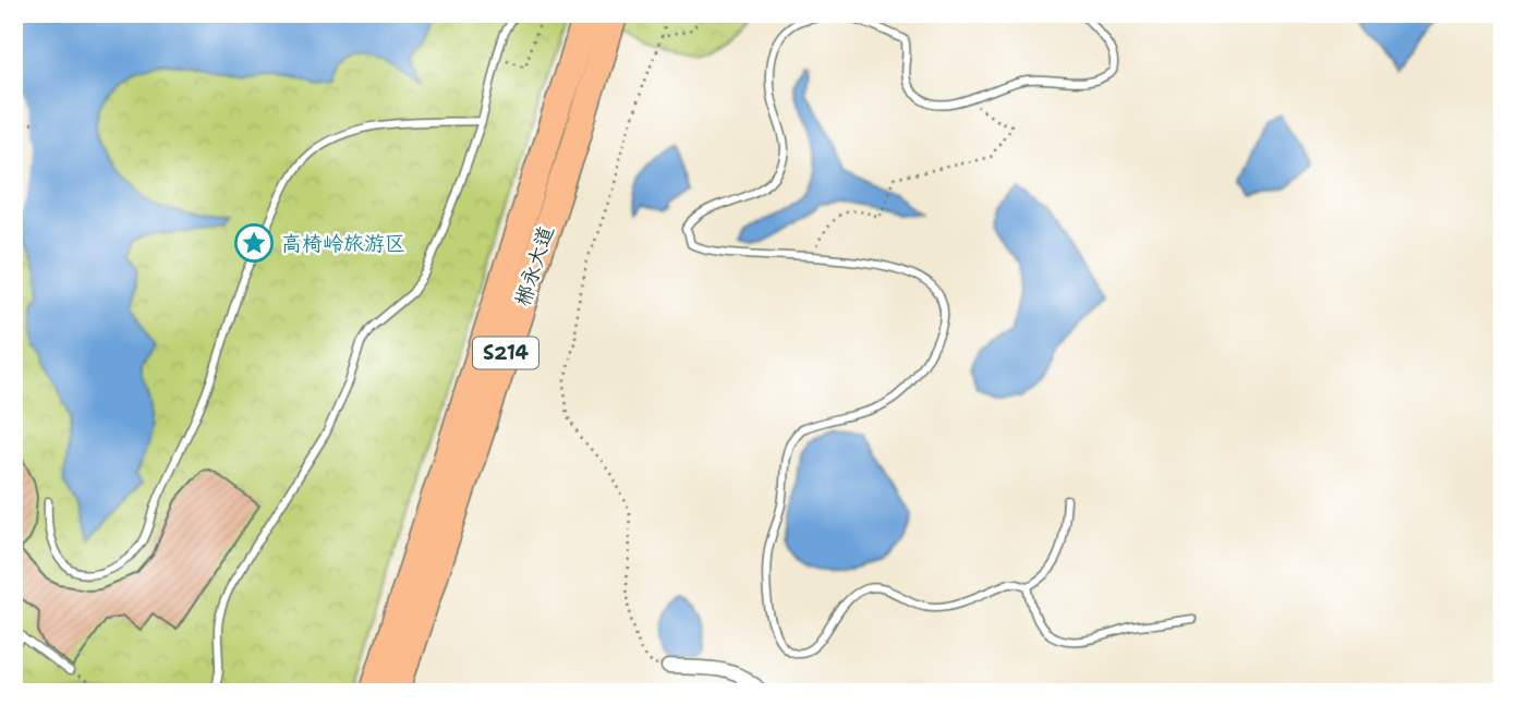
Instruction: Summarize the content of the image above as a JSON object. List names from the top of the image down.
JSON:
{
  "streets": {
    "highway": ["郴永大道", "S214"]
  },
  "places": {
    "place": ["高椅岭旅游区"]
  }
}
